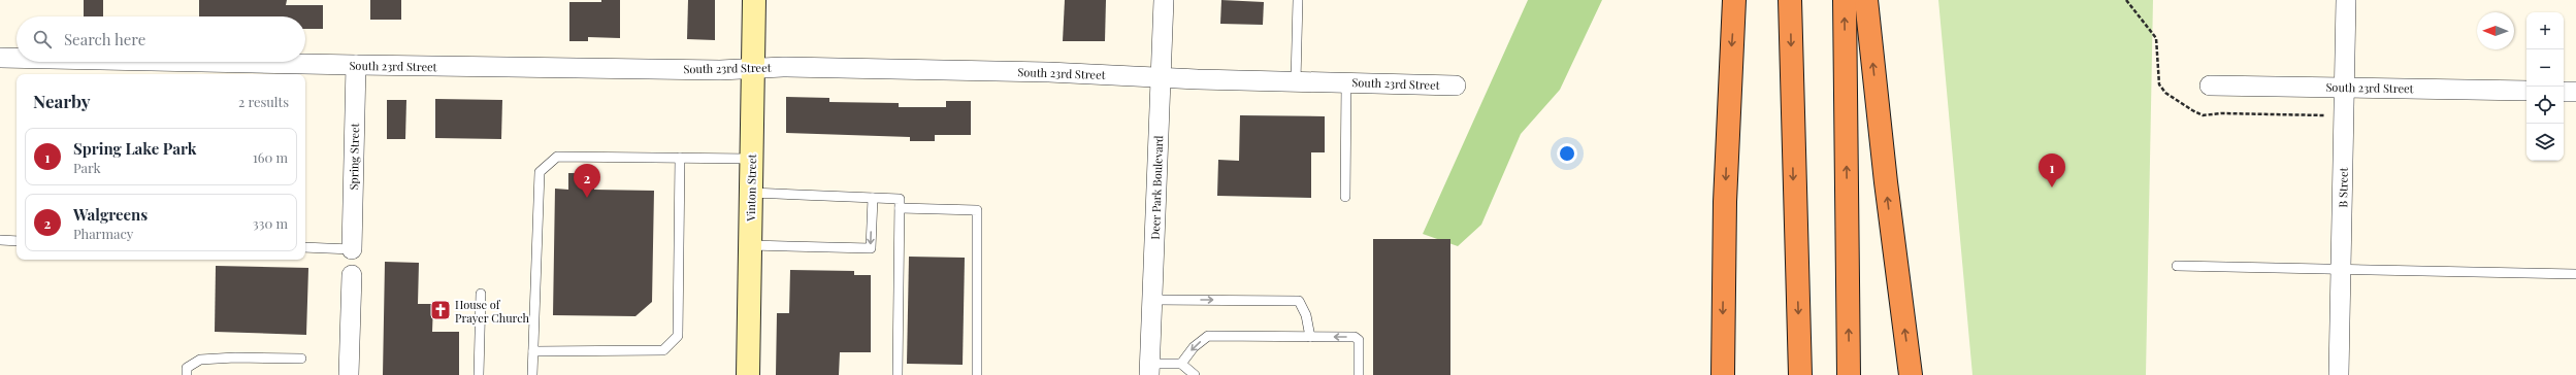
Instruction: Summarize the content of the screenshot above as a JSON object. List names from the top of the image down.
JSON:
{
  "streets": {
    "main road": ["Vinton Street"],
    "street": [
      "South 23rd Street",
      "Spring Street",
      "Deer Park Boulevard",
      "B Street"
    ]
  },
  "crossings": [
    ["South 23rd Street", "Spring Street"],
    ["South 23rd Street", "Vinton Street"],
    ["South 23rd Street", "Deer Park Boulevard"],
    ["South 23rd Street", "B Street"]
  ],
  "places": {
    "church": ["House of Prayer Church"]
  },
  "north": "left",
  "page": {
    "map_buttons": ["+", "−"],
    "search": "Search here",
    "heading": ["Nearby", "2 results"],
    "list": [
      {
        "mark": "1",
        "name": "Spring Lake Park",
        "note": "Park",
        "value": "160 m"
      },
      {
        "mark": "2",
        "name": "Walgreens",
        "note": "Pharmacy",
        "value": "330 m"
      }
    ],
    "pins": ["1", "2"]
  }
}
